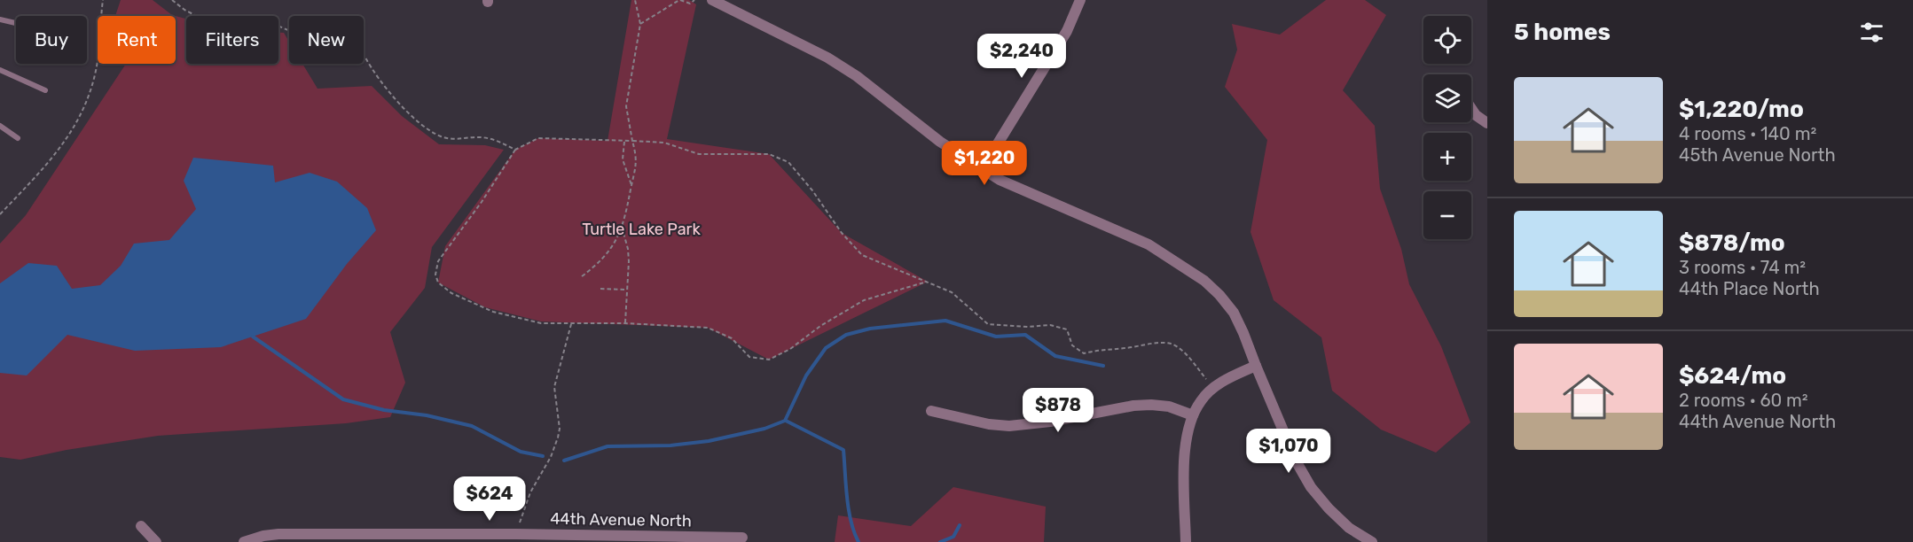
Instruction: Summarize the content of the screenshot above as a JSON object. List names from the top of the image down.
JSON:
{
  "streets": {
    "street": ["44th Avenue North"]
  },
  "parks": ["Turtle Lake Park"],
  "page": {
    "heading": "5 homes",
    "map_buttons": ["+", "−"],
    "chip": [
      "Buy",
      "Rent",
      "Filters",
      "New"
    ],
    "price": [
      "$2,240",
      "$1,220",
      "$878",
      "$1,070",
      "$624"
    ],
    "list": [
      {
        "name": "$1,220/mo",
        "note": "4 rooms · 140 m² · 45th Avenue North"
      },
      {
        "name": "$878/mo",
        "note": "3 rooms · 74 m² · 44th Place North"
      },
      {
        "name": "$624/mo",
        "note": "2 rooms · 60 m² · 44th Avenue North"
      }
    ]
  }
}
